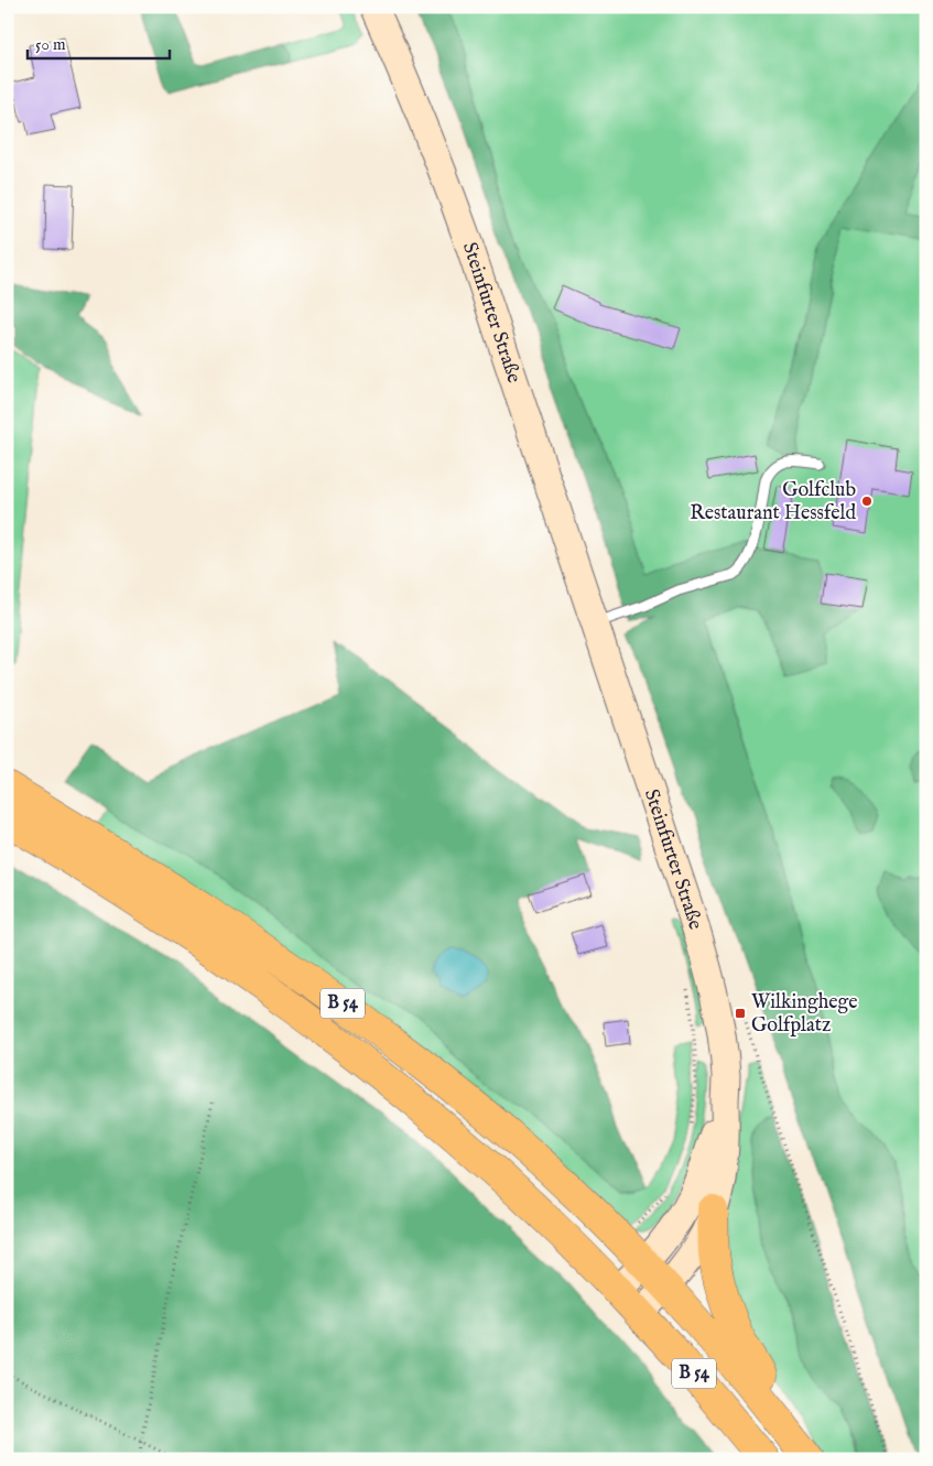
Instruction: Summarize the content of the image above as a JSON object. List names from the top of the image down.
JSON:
{
  "streets": {
    "main road": ["Steinfurter Straße", "B 54"]
  },
  "crossings": [
    ["Steinfurter Straße", "B 54"]
  ],
  "places": {
    "other": ["Golfclub Restaurant Hessfeld"],
    "transit": ["Wilkinghege Golfplatz"]
  },
  "scale_bar": "50 m"
}
